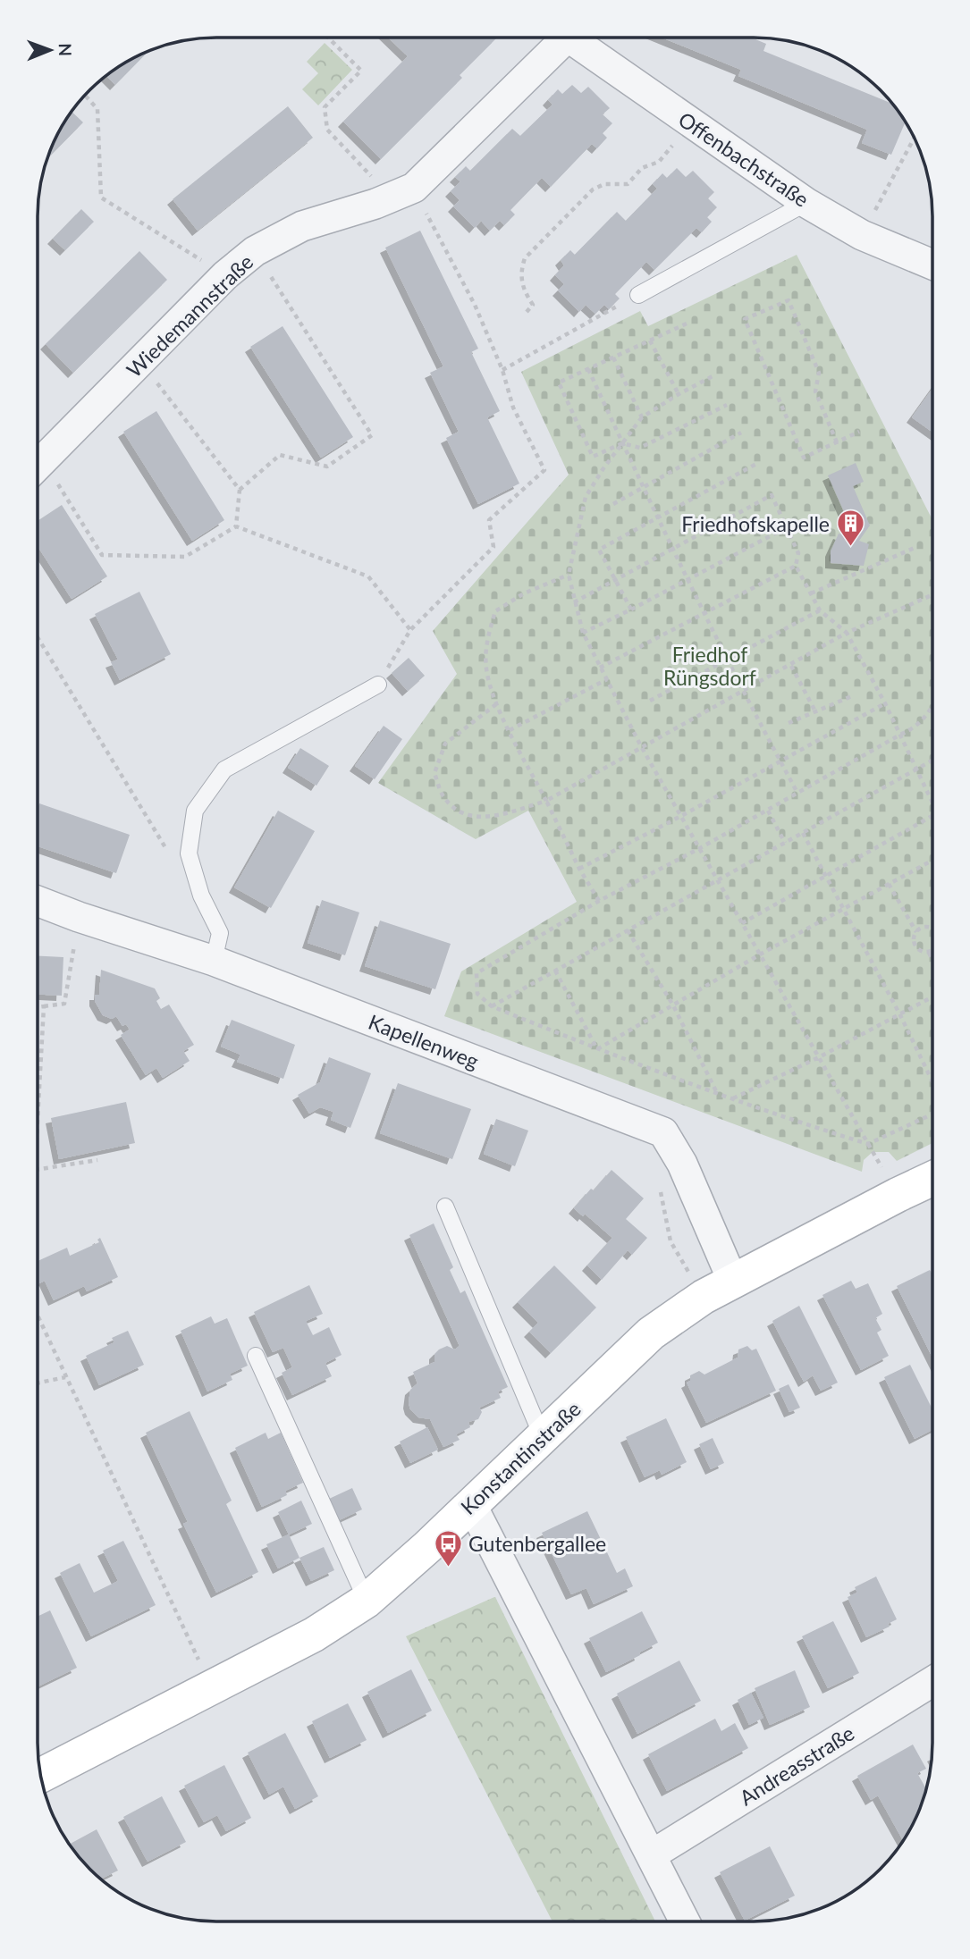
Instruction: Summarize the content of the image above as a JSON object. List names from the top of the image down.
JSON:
{
  "streets": {
    "main road": ["Konstantinstraße"],
    "street": [
      "Offenbachstraße",
      "Wiedemannstraße",
      "Kapellenweg",
      "Andreasstraße"
    ]
  },
  "crossings": [
    ["Kapellenweg", "Konstantinstraße"]
  ],
  "parks": ["Friedhof Rüngsdorf"],
  "places": {
    "building": ["Friedhofskapelle"],
    "bus stop": ["Gutenbergallee"]
  },
  "north": "right"
}
